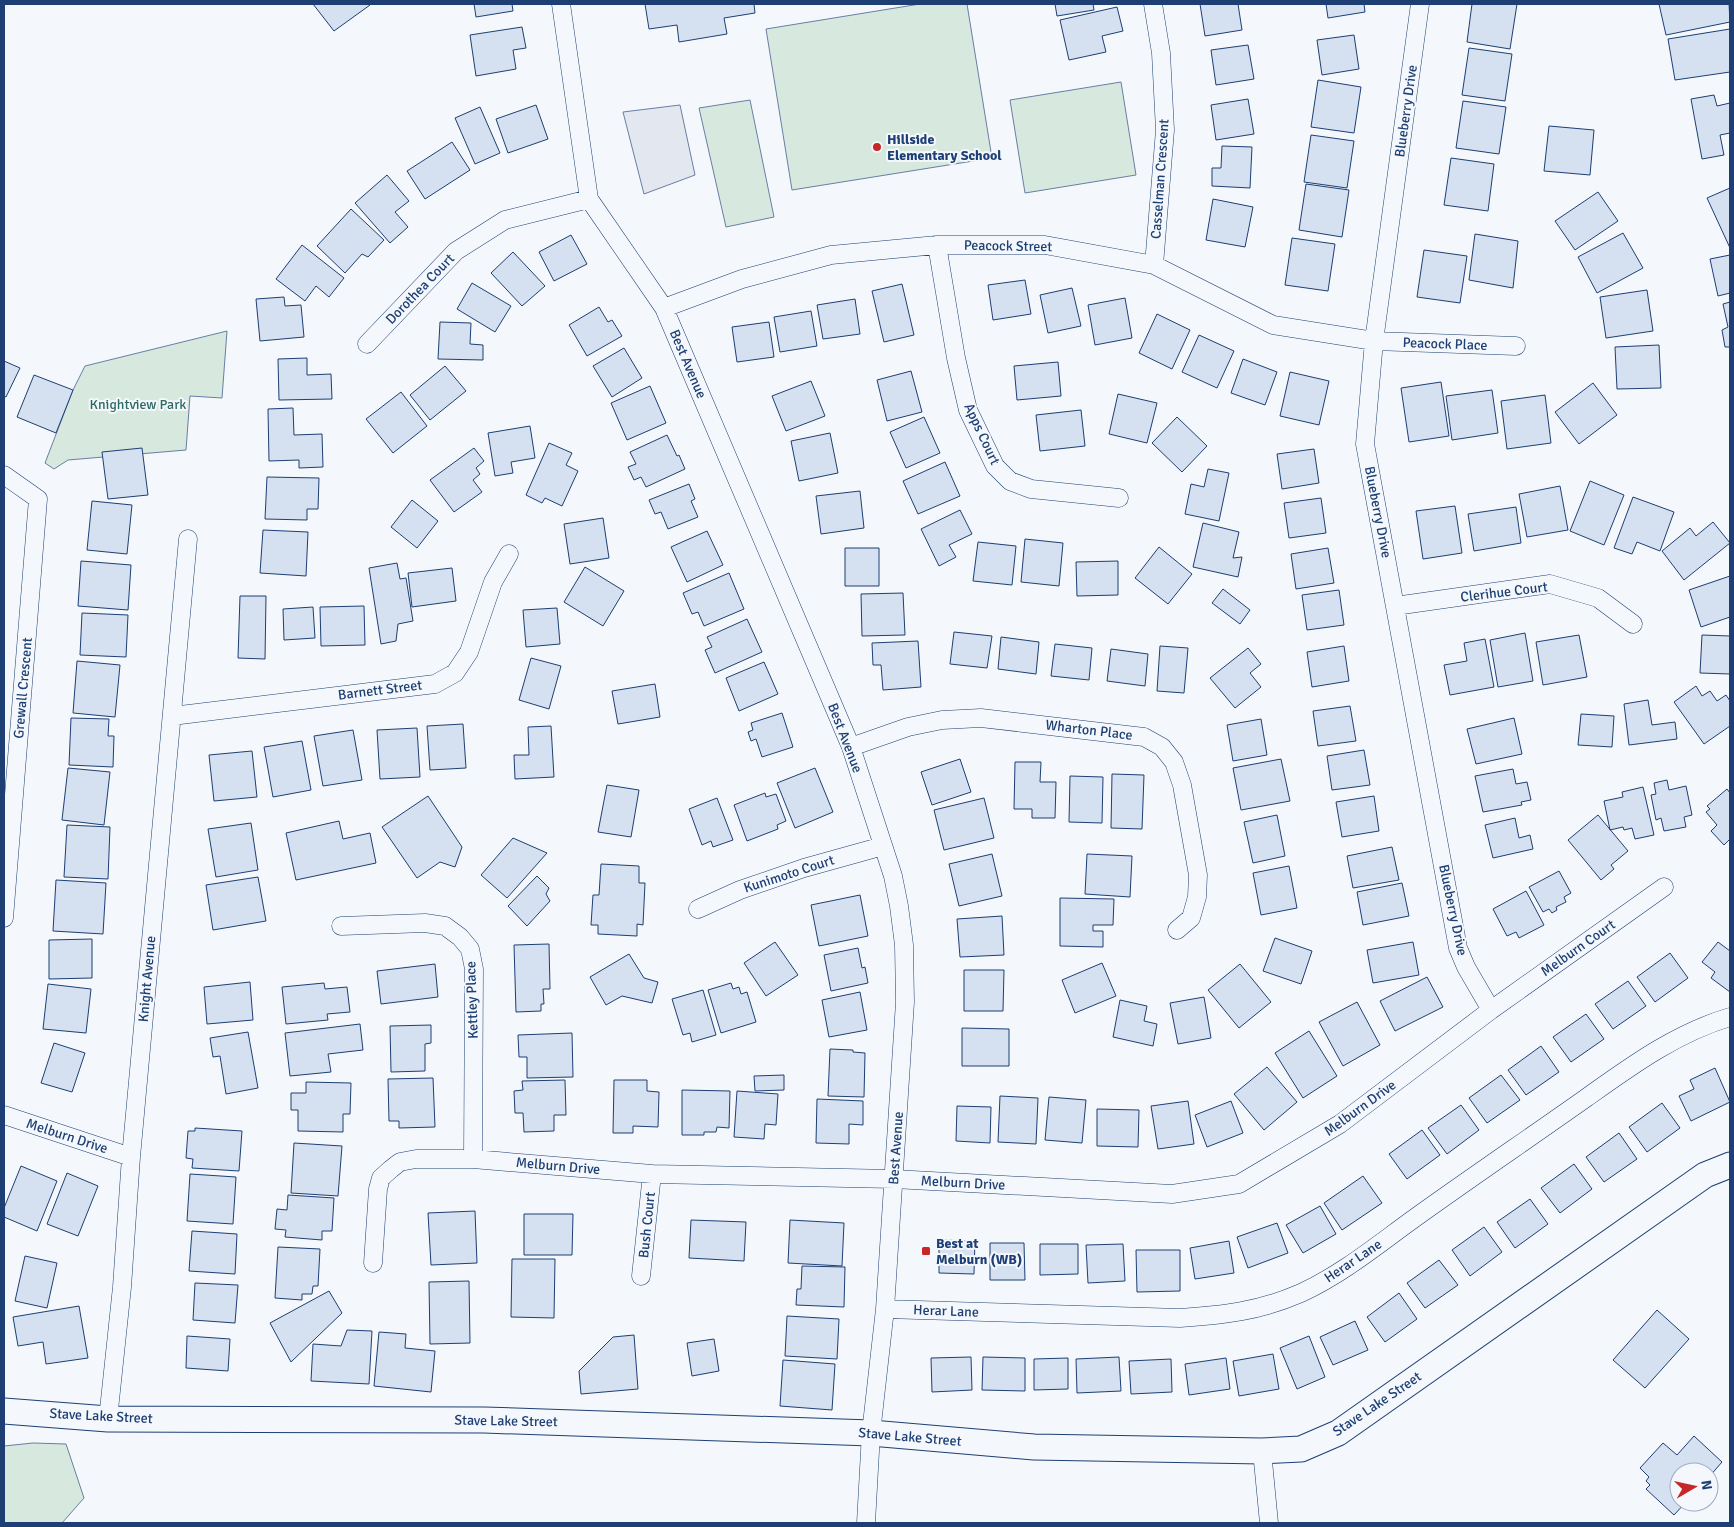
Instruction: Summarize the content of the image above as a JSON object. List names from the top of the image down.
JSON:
{
  "streets": {
    "main road": ["Stave Lake Street"],
    "street": [
      "Blueberry Drive",
      "Casselman Crescent",
      "Peacock Street",
      "Dorothea Court",
      "Peacock Place",
      "Best Avenue",
      "Apps Court",
      "Clerihue Court",
      "Grewall Crescent",
      "Barnett Street",
      "Wharton Place",
      "Kunimoto Court",
      "Melburn Court",
      "Knight Avenue",
      "Kettley Place",
      "Melburn Drive",
      "Bush Court",
      "Herar Lane"
    ]
  },
  "crossings": [
    ["Blueberry Drive", "Peacock Street"],
    ["Blueberry Drive", "Peacock Place"],
    ["Blueberry Drive", "Clerihue Court"],
    ["Blueberry Drive", "Melburn Court"],
    ["Blueberry Drive", "Melburn Drive"],
    ["Casselman Crescent", "Peacock Street"],
    ["Peacock Street", "Peacock Place"],
    ["Peacock Street", "Best Avenue"],
    ["Peacock Street", "Apps Court"],
    ["Dorothea Court", "Best Avenue"],
    ["Best Avenue", "Wharton Place"],
    ["Best Avenue", "Kunimoto Court"],
    ["Best Avenue", "Melburn Drive"],
    ["Best Avenue", "Herar Lane"],
    ["Best Avenue", "Stave Lake Street"],
    ["Barnett Street", "Knight Avenue"],
    ["Melburn Court", "Melburn Drive"],
    ["Knight Avenue", "Melburn Drive"],
    ["Knight Avenue", "Stave Lake Street"],
    ["Kettley Place", "Melburn Drive"],
    ["Melburn Drive", "Bush Court"]
  ],
  "parks": ["Knightview Park"],
  "places": {
    "other": ["Hillside Elementary School"],
    "transit": ["Best at Melburn (WB)"]
  },
  "north": "right"
}
